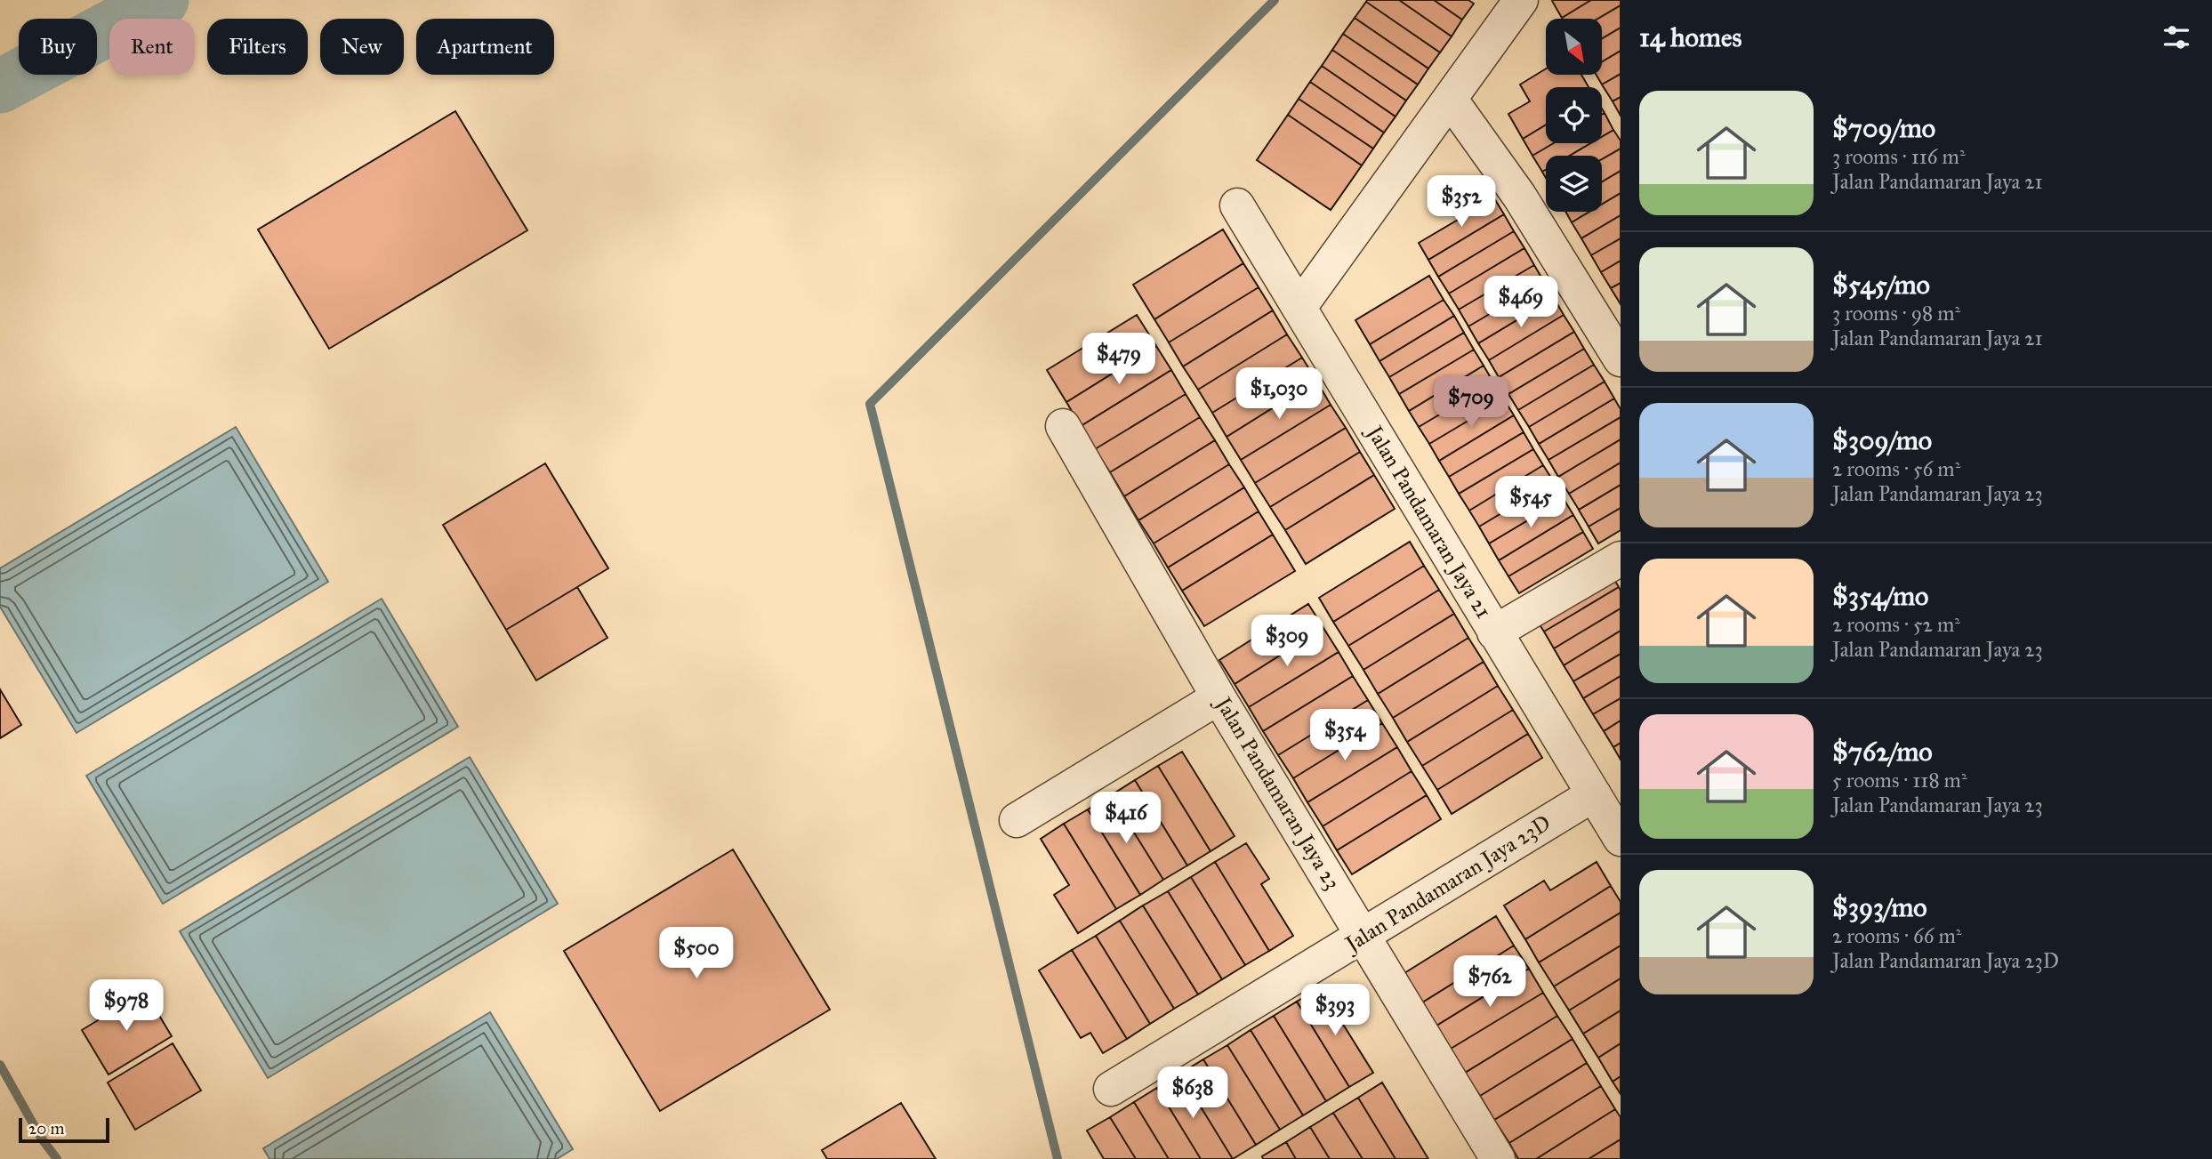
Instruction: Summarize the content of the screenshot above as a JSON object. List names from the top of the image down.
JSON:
{
  "streets": {
    "street": ["Jalan Pandamaran Jaya 21", "Jalan Pandamaran Jaya 23", "Jalan Pandamaran Jaya 23D"]
  },
  "crossings": [
    ["Jalan Pandamaran Jaya 21", "Jalan Pandamaran Jaya 23D"],
    ["Jalan Pandamaran Jaya 23", "Jalan Pandamaran Jaya 23D"]
  ],
  "scale_bar": "20 m",
  "north": "bottom right",
  "page": {
    "heading": "14 homes",
    "chip": [
      "Buy",
      "Rent",
      "Filters",
      "New",
      "Apartment"
    ],
    "list": [
      {
        "name": "$709/mo",
        "note": "3 rooms · 116 m² · Jalan Pandamaran Jaya 21"
      },
      {
        "name": "$545/mo",
        "note": "3 rooms · 98 m² · Jalan Pandamaran Jaya 21"
      },
      {
        "name": "$309/mo",
        "note": "2 rooms · 56 m² · Jalan Pandamaran Jaya 23"
      },
      {
        "name": "$354/mo",
        "note": "2 rooms · 52 m² · Jalan Pandamaran Jaya 23"
      },
      {
        "name": "$762/mo",
        "note": "5 rooms · 118 m² · Jalan Pandamaran Jaya 23"
      },
      {
        "name": "$393/mo",
        "note": "2 rooms · 66 m² · Jalan Pandamaran Jaya 23D"
      }
    ],
    "price": [
      "$352",
      "$469",
      "$479",
      "$1,030",
      "$709",
      "$545",
      "$309",
      "$354",
      "$416",
      "$500",
      "$762",
      "$978",
      "$393",
      "$638"
    ],
    "scale": "20 m"
  }
}
